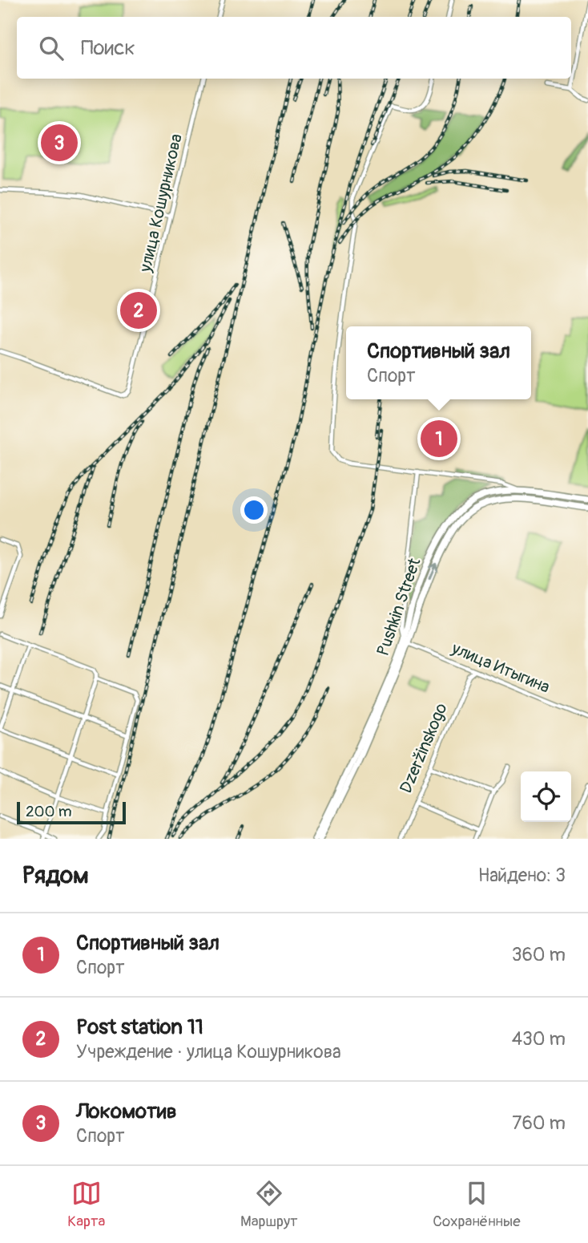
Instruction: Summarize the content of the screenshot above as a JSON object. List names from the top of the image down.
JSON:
{
  "streets": {
    "main road": ["Pushkin Street"],
    "street": ["улица Кошурникова", "улица Итыгина", "Dzeržinskogo"]
  },
  "crossings": [
    ["Pushkin Street", "улица Итыгина"],
    ["улица Итыгина", "Dzeržinskogo"]
  ],
  "scale_bar": "200 m",
  "page": {
    "search": "Поиск",
    "pins": ["3", "2", "1"],
    "popup": ["Спортивный зал", "Спорт"],
    "scale": "200 m",
    "heading": ["Рядом", "Найдено: 3"],
    "list": [
      {
        "mark": "1",
        "name": "Спортивный зал",
        "note": "Спорт",
        "value": "360 m"
      },
      {
        "mark": "2",
        "name": "Post station 11",
        "note": "Учреждение · улица Кошурникова",
        "value": "430 m"
      },
      {
        "mark": "3",
        "name": "Локомотив",
        "note": "Спорт",
        "value": "760 m"
      }
    ],
    "nav": ["Карта", "Маршрут", "Сохранённые"]
  }
}
